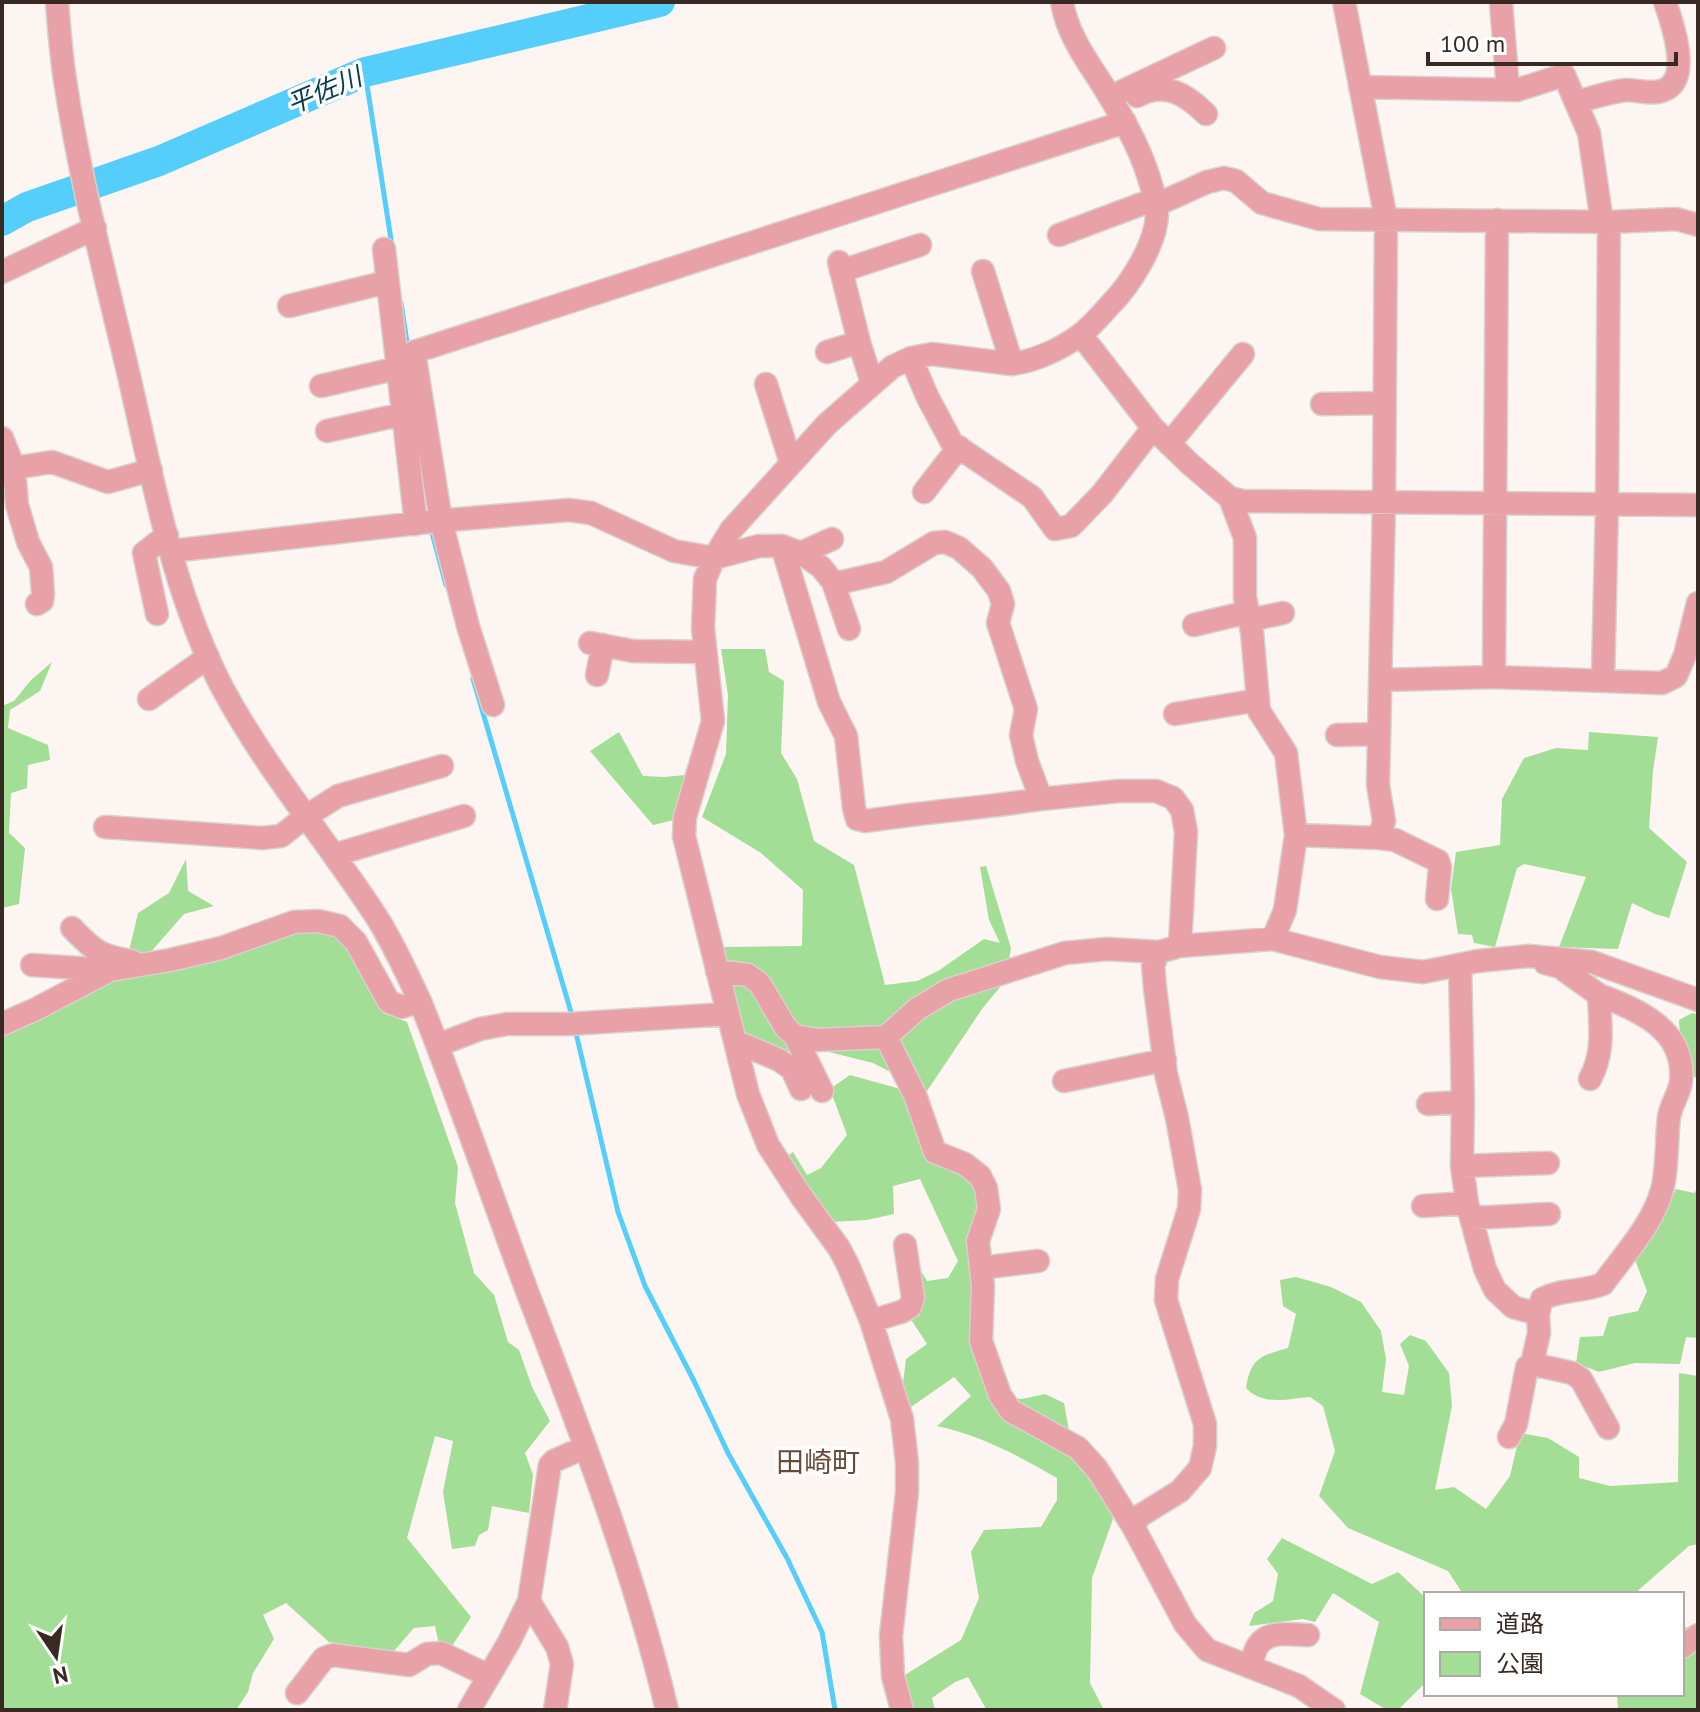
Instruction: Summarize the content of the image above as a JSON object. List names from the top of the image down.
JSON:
{
  "districts": ["田崎町"],
  "water": ["平佐川"],
  "legend": ["道路", "公園"],
  "scale_bar": "100 m",
  "north": "bottom"
}
